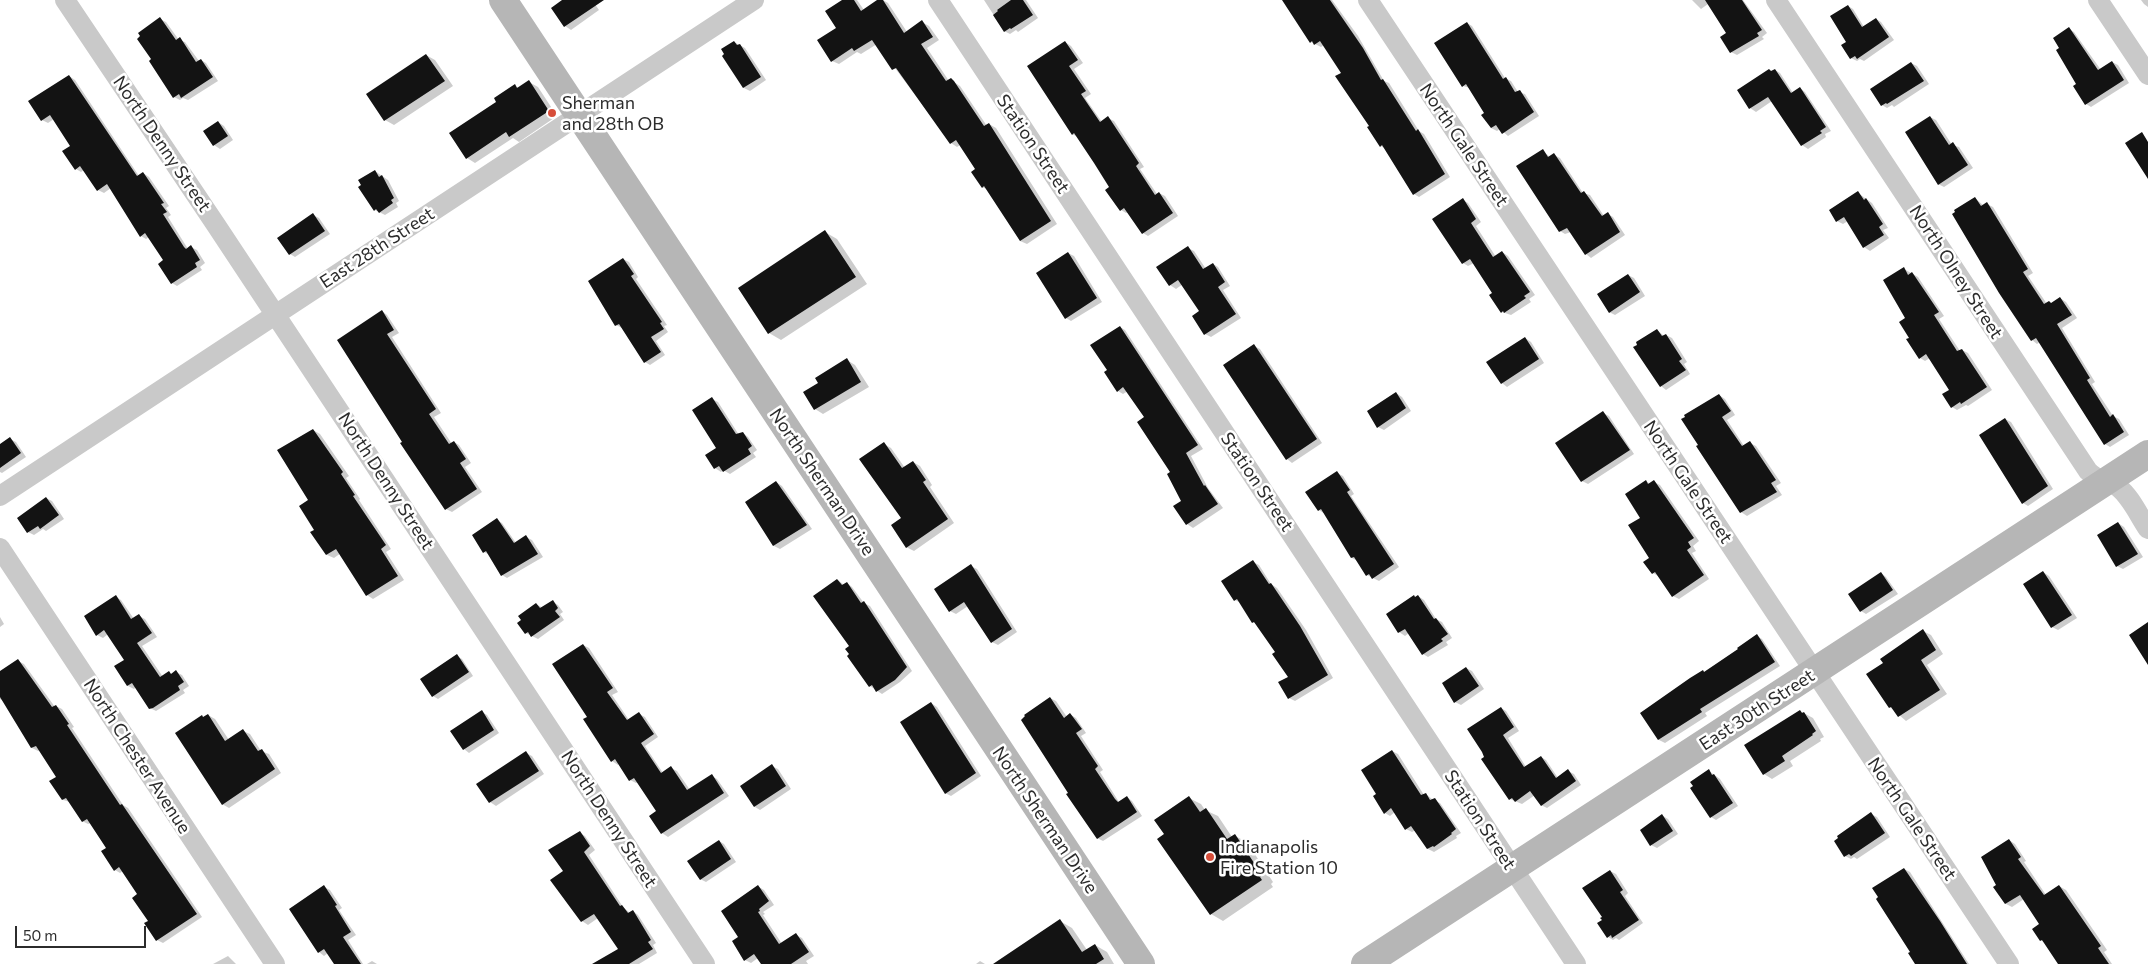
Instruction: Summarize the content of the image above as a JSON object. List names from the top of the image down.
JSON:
{
  "streets": {
    "main road": ["North Sherman Drive", "East 30th Street"],
    "street": [
      "North Denny Street",
      "Station Street",
      "North Gale Street",
      "East 28th Street",
      "North Olney Street",
      "North Chester Avenue"
    ]
  },
  "crossings": [
    ["North Denny Street", "East 28th Street"],
    ["Station Street", "East 30th Street"],
    ["North Gale Street", "East 30th Street"],
    ["East 28th Street", "North Sherman Drive"],
    ["North Olney Street", "East 30th Street"]
  ],
  "places": ["Sherman and 28th OB", "Indianapolis Fire Station 10"],
  "scale_bar": "50 m"
}
